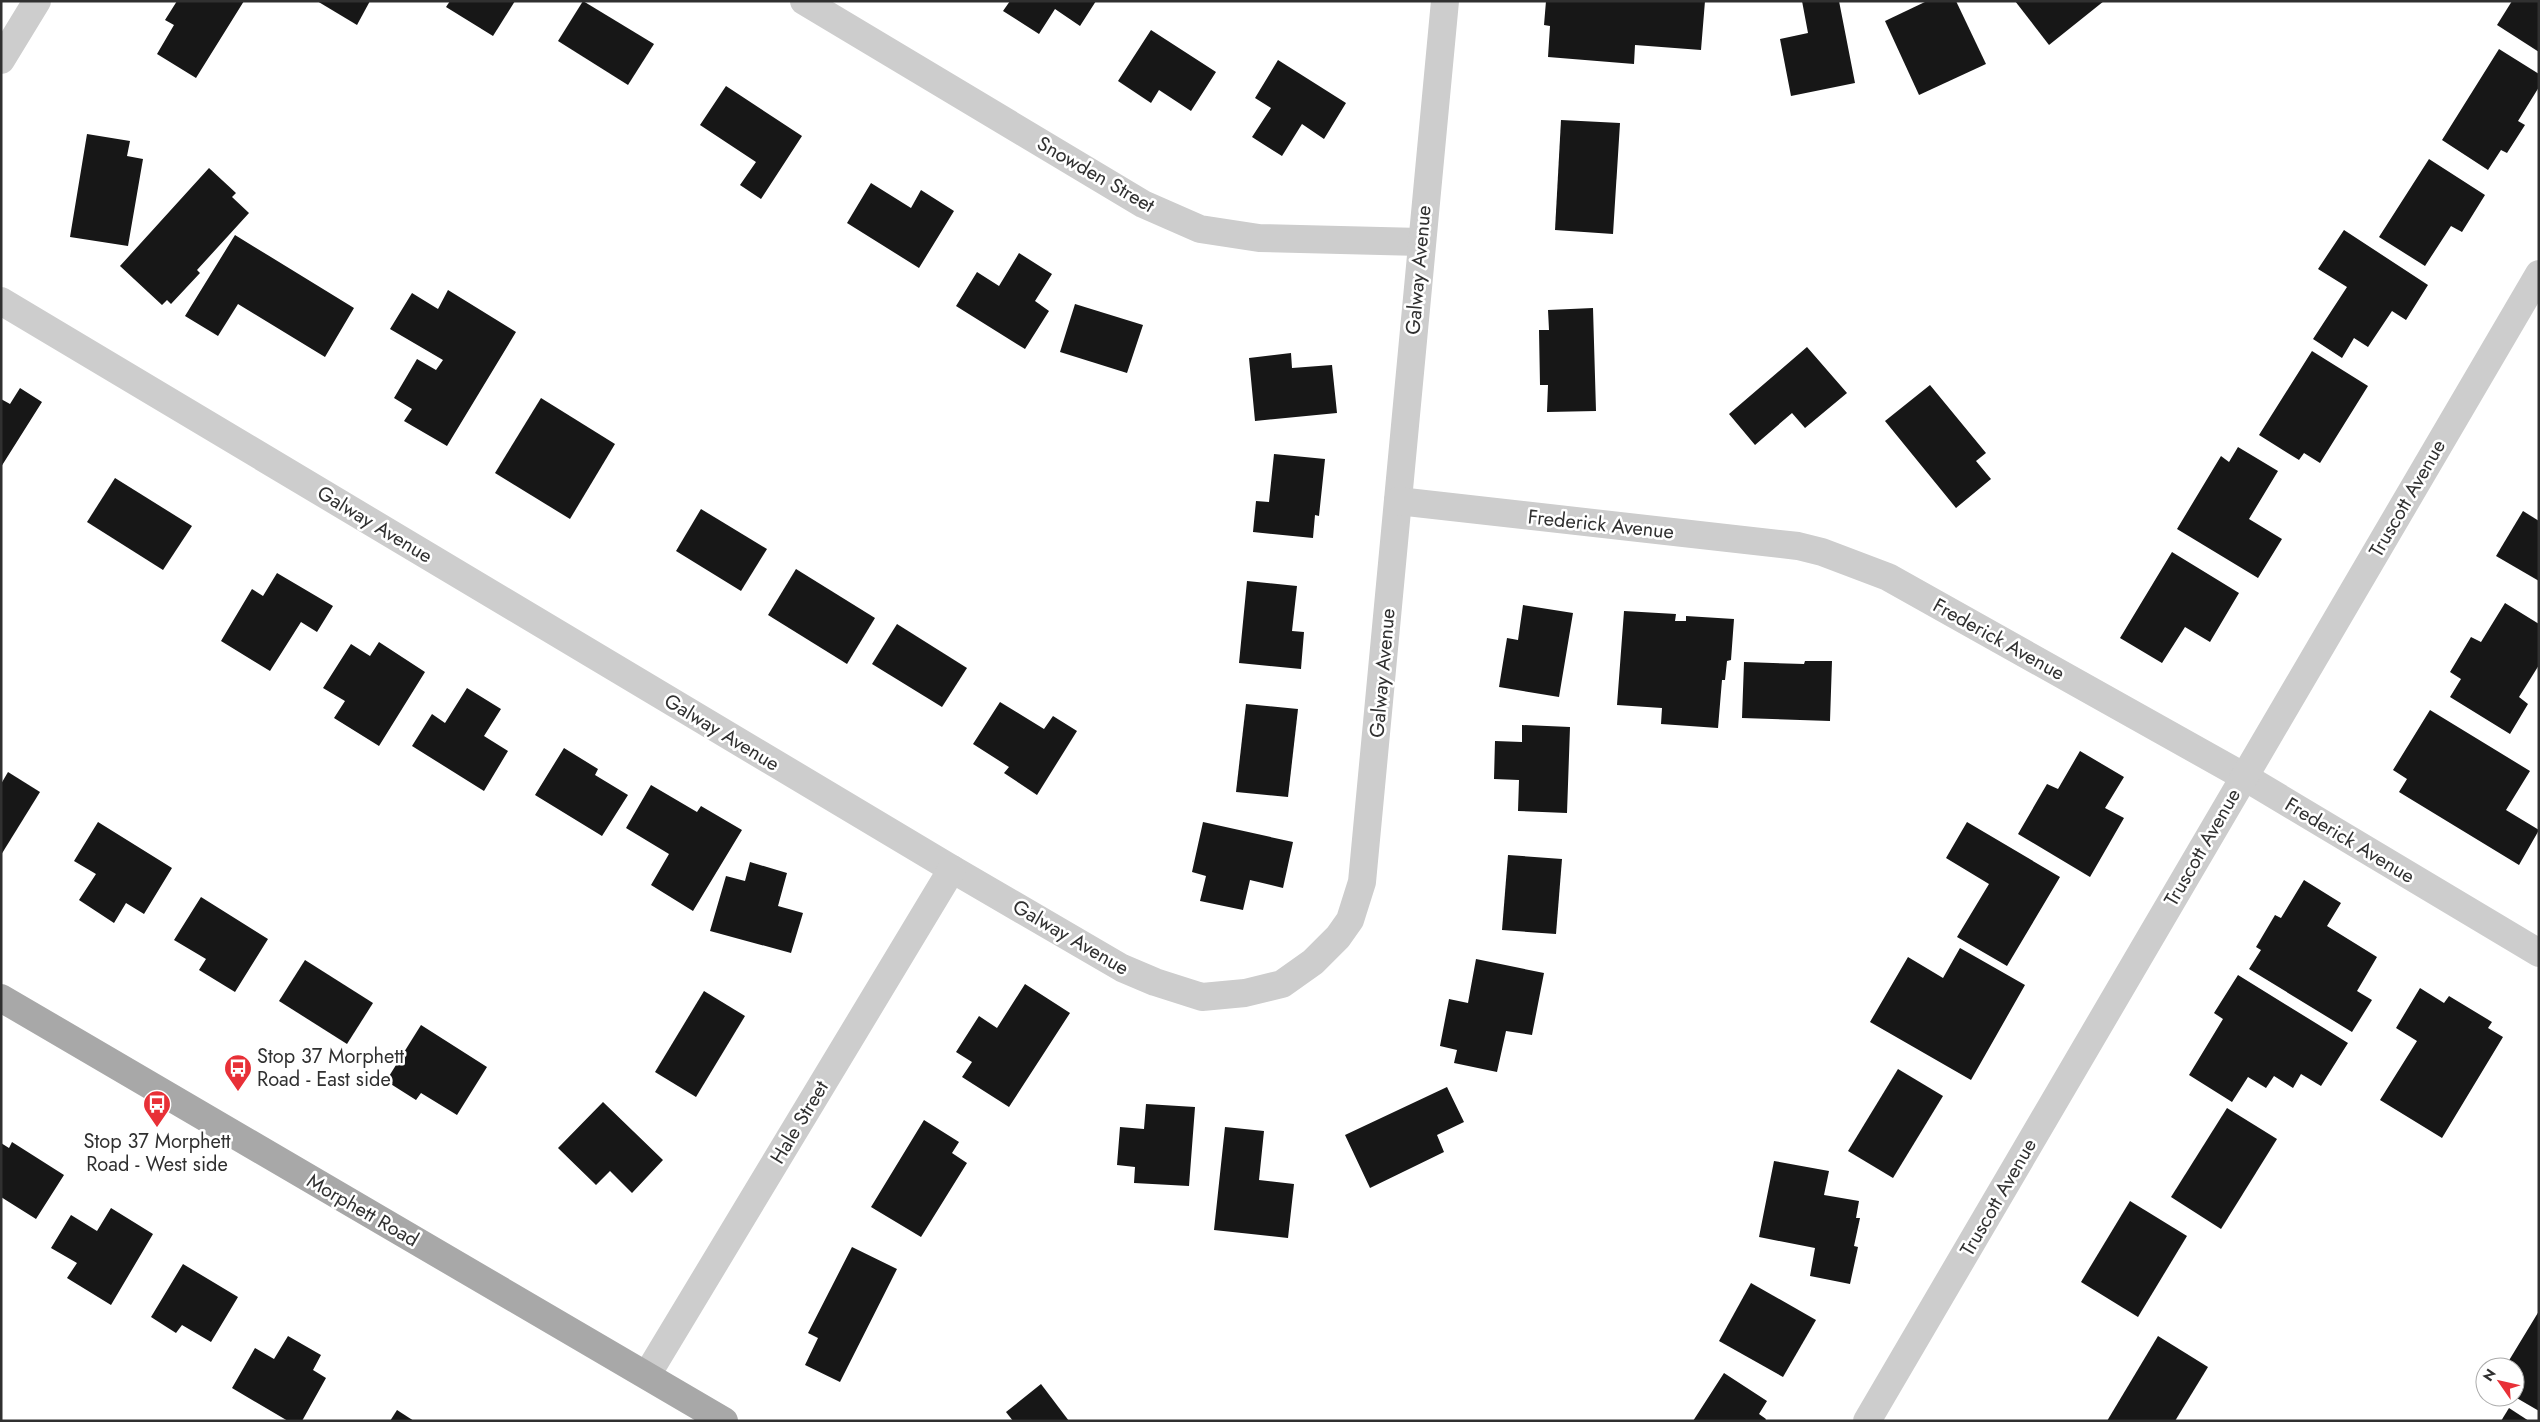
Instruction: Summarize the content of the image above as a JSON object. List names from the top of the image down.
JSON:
{
  "streets": {
    "main road": ["Morphett Road"],
    "street": [
      "Snowden Street",
      "Galway Avenue",
      "Truscott Avenue",
      "Frederick Avenue",
      "Hale Street"
    ]
  },
  "crossings": [
    ["Snowden Street", "Galway Avenue"],
    ["Galway Avenue", "Frederick Avenue"],
    ["Galway Avenue", "Hale Street"],
    ["Truscott Avenue", "Frederick Avenue"],
    ["Hale Street", "Morphett Road"]
  ],
  "places": {
    "bus stop": ["Stop 37 Morphett Road - East side", "Stop 37 Morphett Road - West side"]
  },
  "north": "top left"
}
